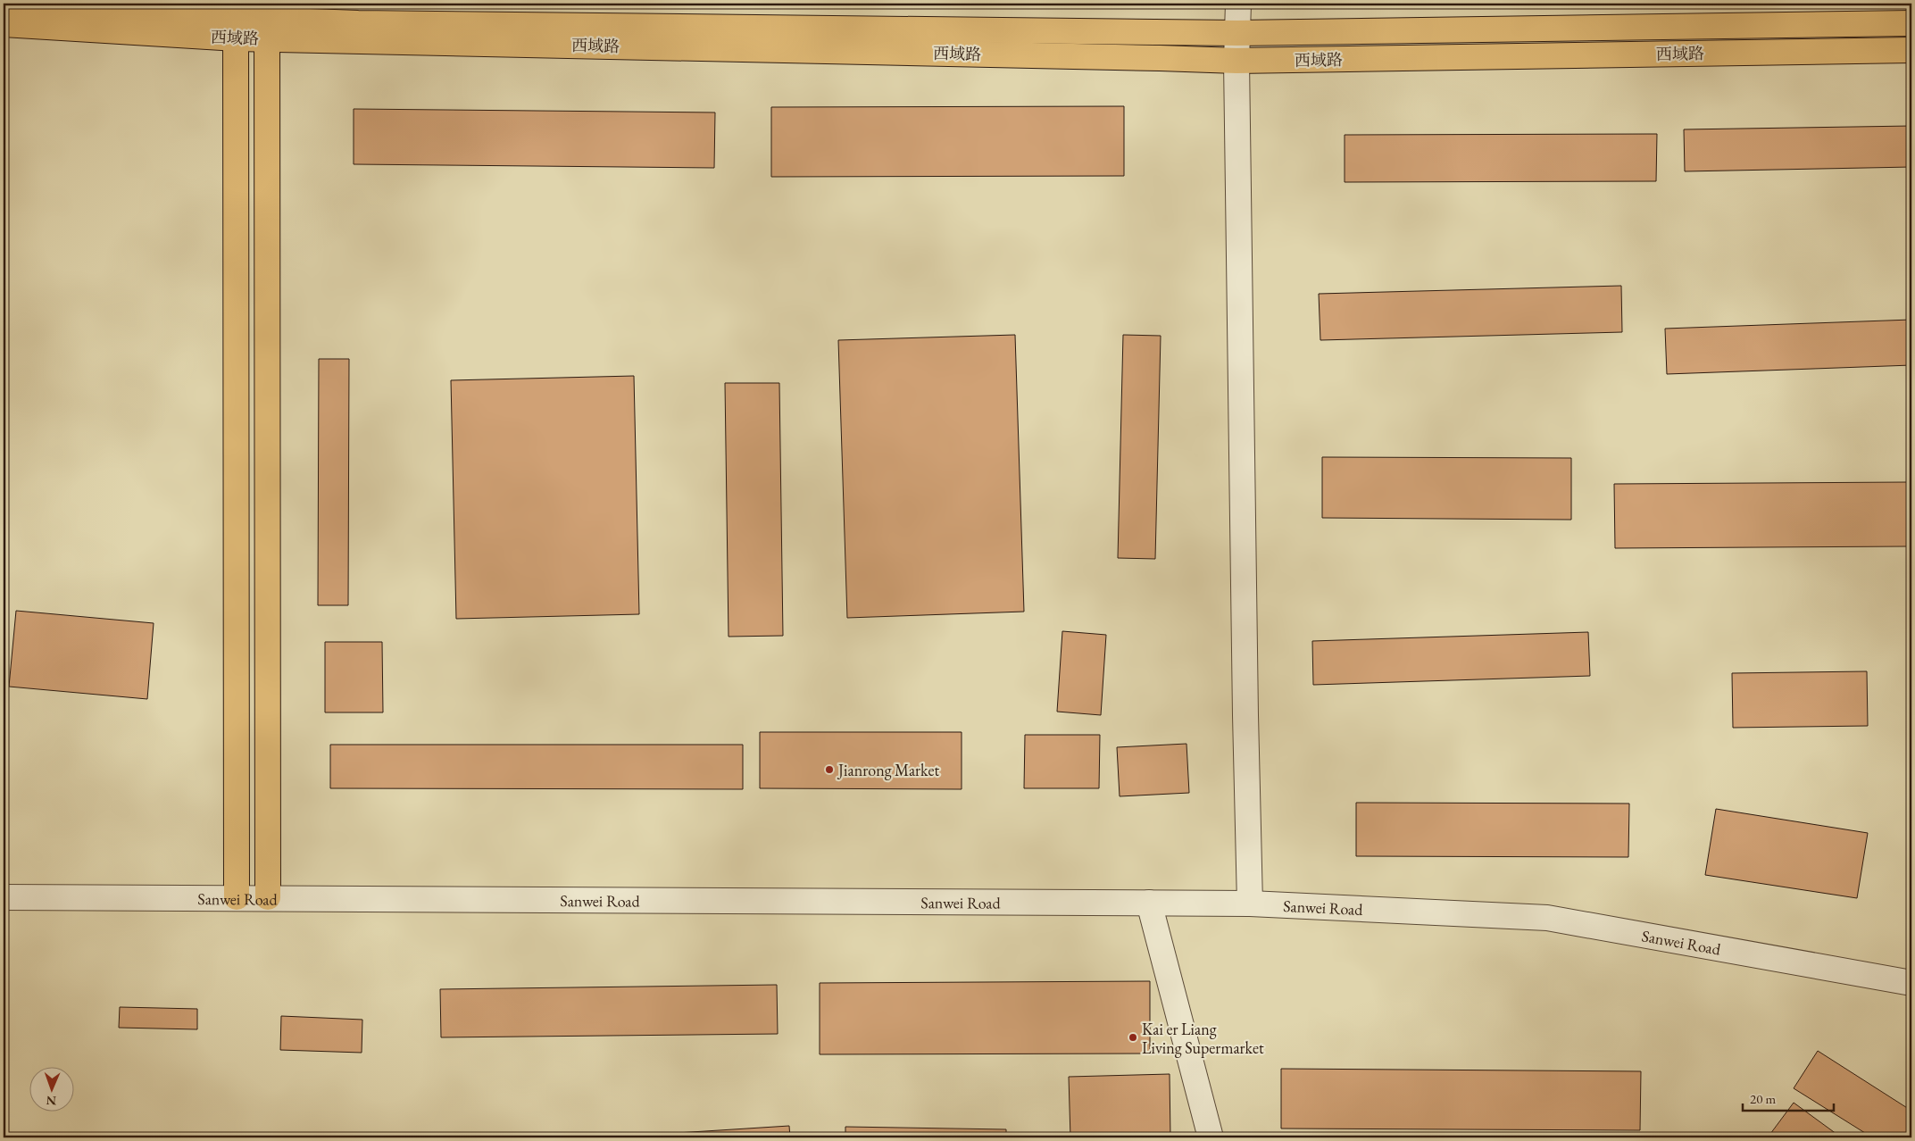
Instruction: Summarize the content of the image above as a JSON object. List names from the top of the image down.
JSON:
{
  "streets": {
    "main road": ["西域路"],
    "street": ["Sanwei Road"]
  },
  "places": ["Jianrong Market", "Kai er Liang Living Supermarket"],
  "scale_bar": "20 m",
  "north": "bottom"
}
